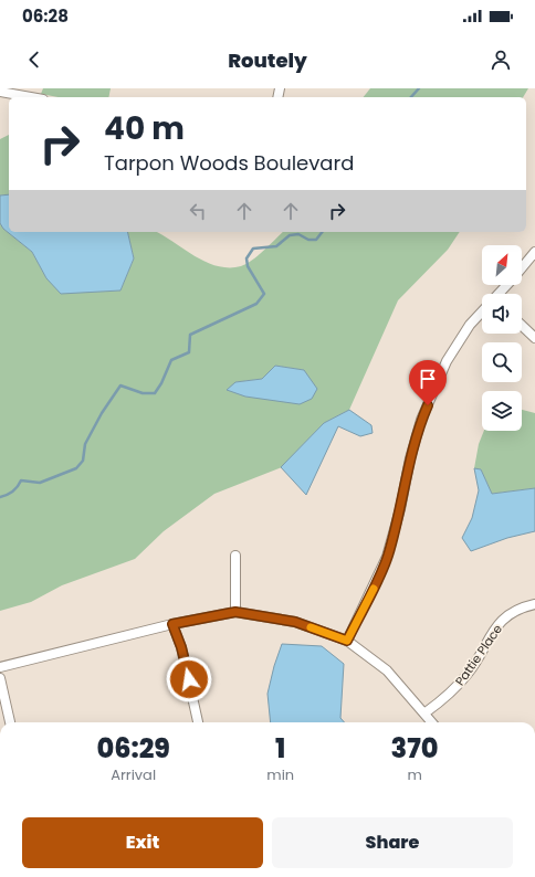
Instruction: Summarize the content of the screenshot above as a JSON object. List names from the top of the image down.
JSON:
{
  "streets": {
    "street": ["Pattie Place"]
  },
  "north": "top right",
  "page": {
    "status": "06:28",
    "header": "Routely",
    "turn": ["40 m", "Tarpon Woods Boulevard"],
    "eta": [
      "06:29",
      "Arrival",
      "1",
      "min",
      "370",
      "m"
    ],
    "buttons": ["Exit", "Share"]
  }
}
